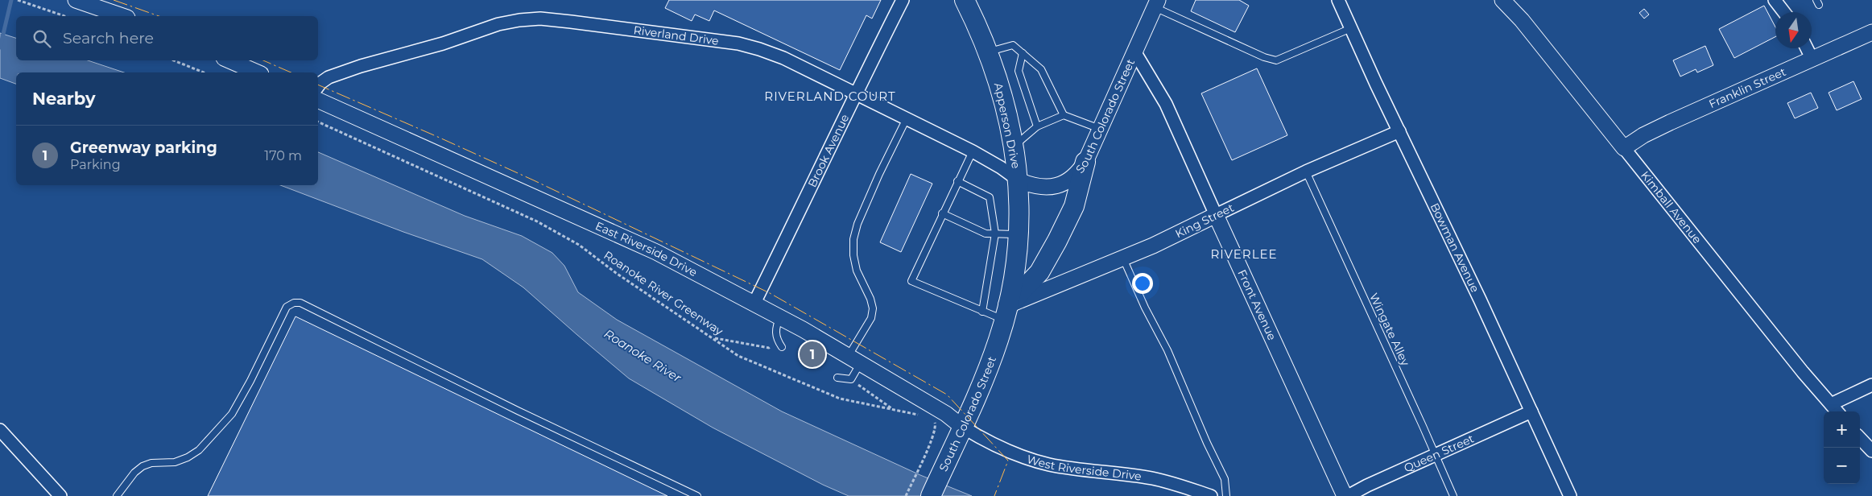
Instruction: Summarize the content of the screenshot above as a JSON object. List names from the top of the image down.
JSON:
{
  "streets": {
    "main road": ["South Colorado Street", "Apperson Drive"],
    "street": [
      "Riverland Drive",
      "Franklin Street",
      "Brook Avenue",
      "Kimball Avenue",
      "King Street",
      "Bowman Avenue",
      "East Riverside Drive",
      "Front Avenue",
      "Queen Street",
      "West Riverside Drive"
    ],
    "lane": ["Wingate Alley"],
    "path": ["Roanoke River Greenway"]
  },
  "crossings": [
    ["Riverland Drive", "South Colorado Street"],
    ["Riverland Drive", "Apperson Drive"],
    ["Riverland Drive", "Brook Avenue"],
    ["Franklin Street", "Kimball Avenue"],
    ["South Colorado Street", "Apperson Drive"],
    ["South Colorado Street", "King Street"],
    ["South Colorado Street", "East Riverside Drive"],
    ["South Colorado Street", "Front Avenue"],
    ["South Colorado Street", "West Riverside Drive"],
    ["Apperson Drive", "King Street"],
    ["Brook Avenue", "East Riverside Drive"],
    ["King Street", "Bowman Avenue"],
    ["King Street", "Front Avenue"],
    ["King Street", "Wingate Alley"],
    ["Bowman Avenue", "Queen Street"],
    ["East Riverside Drive", "West Riverside Drive"],
    ["Wingate Alley", "Queen Street"]
  ],
  "districts": ["RIVERLAND COURT", "RIVERLEE"],
  "water": ["Roanoke River"],
  "north": "bottom",
  "page": {
    "search": "Search here",
    "heading": "Nearby",
    "list": [
      {
        "mark": "1",
        "name": "Greenway parking",
        "note": "Parking",
        "value": "170 m"
      }
    ],
    "pins": "1",
    "map_buttons": ["+", "−"]
  }
}
